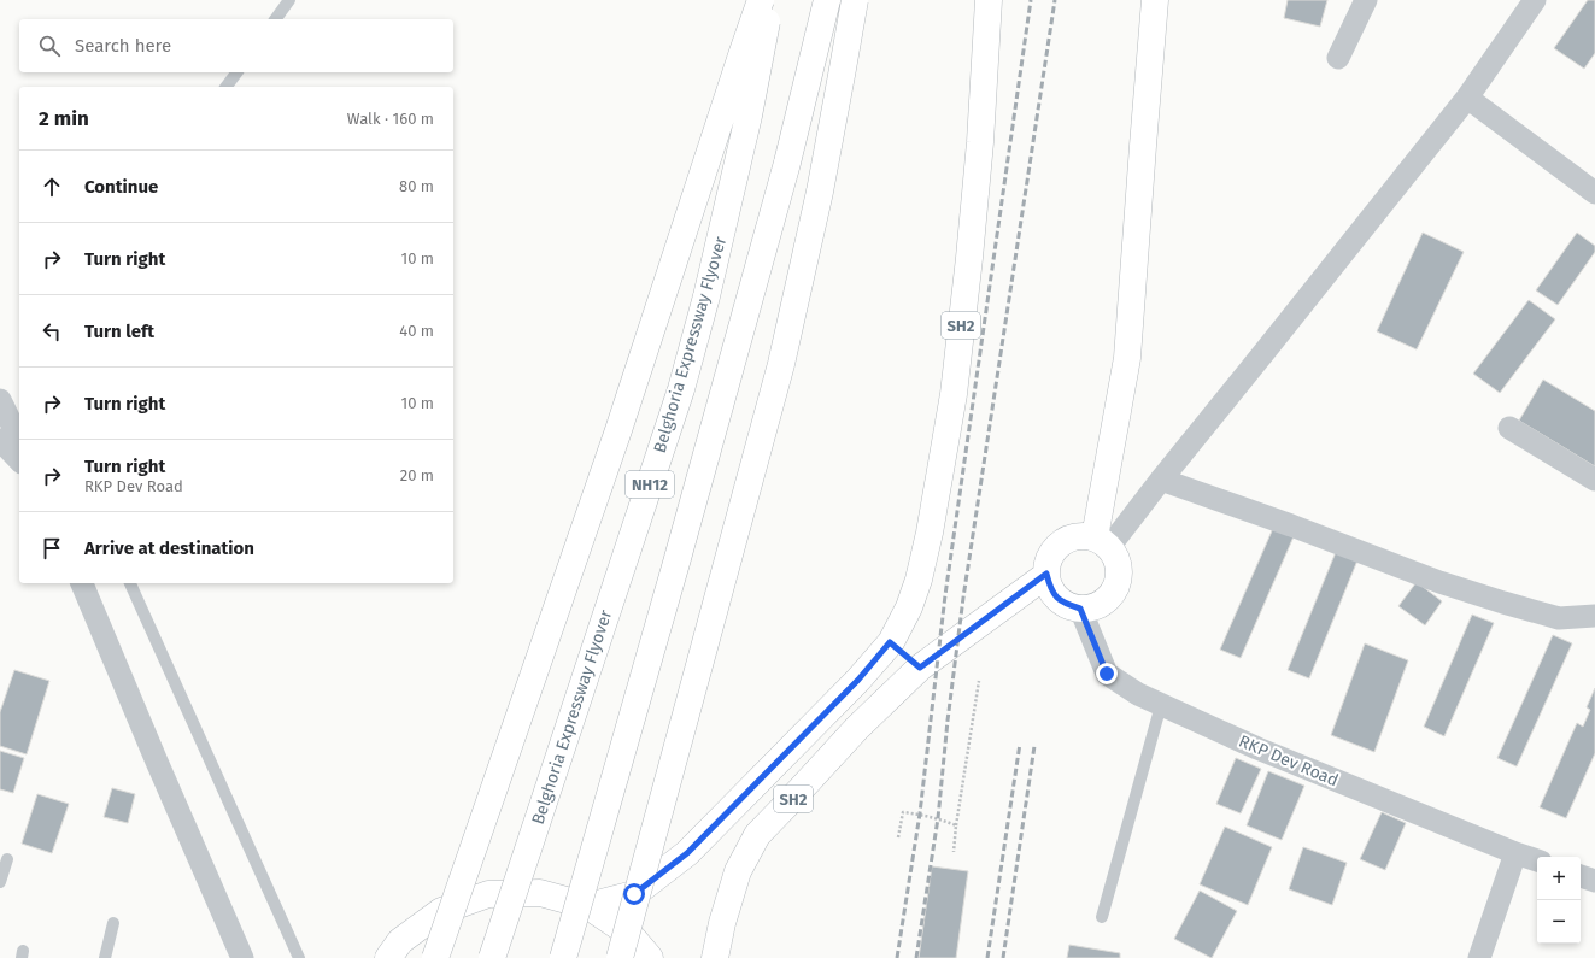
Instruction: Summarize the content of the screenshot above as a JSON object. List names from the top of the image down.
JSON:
{
  "streets": {
    "main road": ["SH2", "Belghoria Expressway Flyover", "NH12"],
    "street": ["RKP Dev Road"]
  },
  "crossings": [
    ["SH2", "RKP Dev Road"]
  ],
  "page": {
    "search": "Search here",
    "heading": ["2 min", "Walk · 160 m"],
    "list": [
      ["Continue", "80 m"],
      ["Turn right", "10 m"],
      ["Turn left", "40 m"],
      ["Turn right", "10 m"],
      ["Turn right", "RKP Dev Road", "20 m"],
      "Arrive at destination"
    ],
    "map_buttons": ["+", "−"]
  }
}
